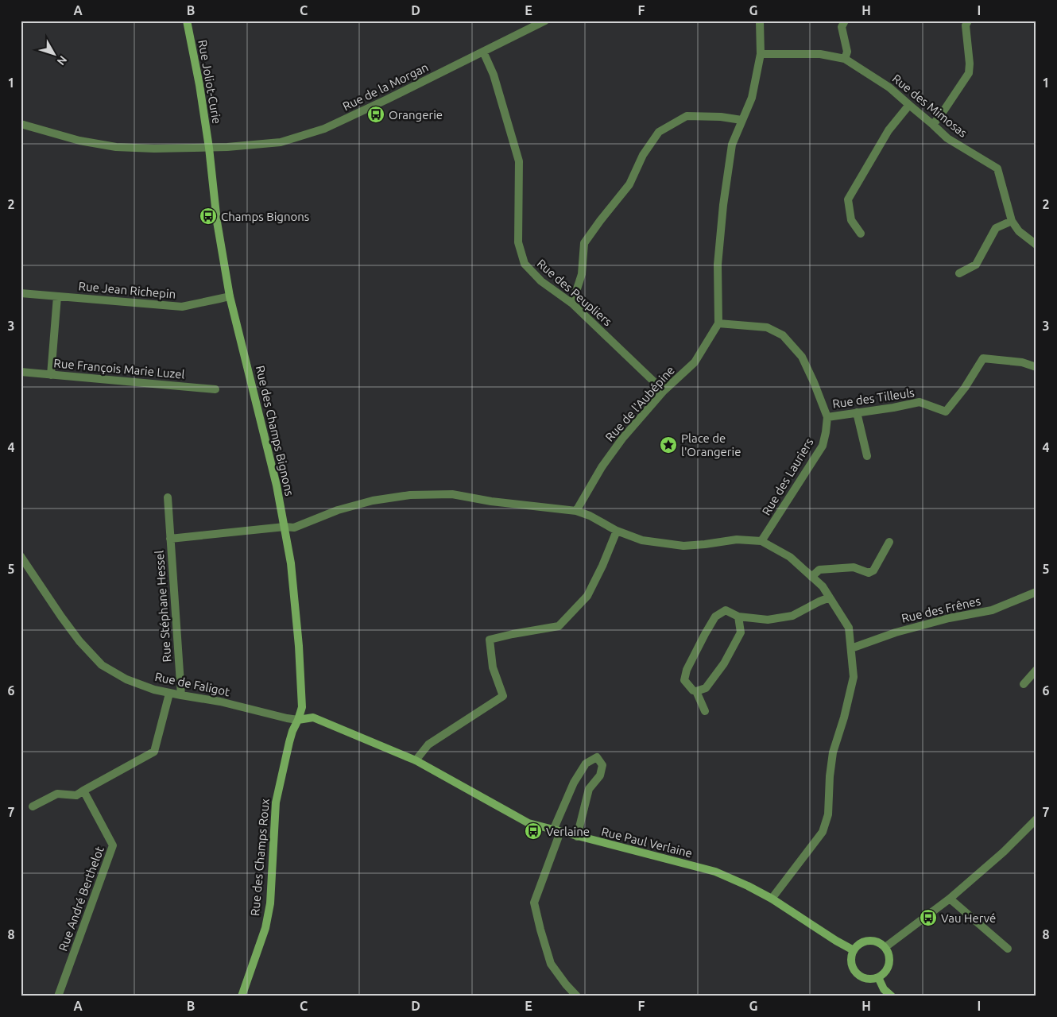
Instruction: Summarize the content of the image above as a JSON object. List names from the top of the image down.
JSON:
{
  "streets": {
    "street": [
      "Rue Joliot-Curie",
      "Rue de la Morgan",
      "Rue des Mimosas",
      "Rue Jean Richepin",
      "Rue des Peupliers",
      "Rue François Marie Luzel",
      "Rue des Tilleuls",
      "Rue de l'Aubépine",
      "Rue des Champs Bignons",
      "Rue des Lauriers",
      "Rue Stéphane Hessel",
      "Rue des Frênes",
      "Rue de Faligot",
      "Rue Paul Verlaine",
      "Rue des Champs Roux",
      "Rue André Berthelot"
    ]
  },
  "crossings": [
    ["Rue Joliot-Curie", "Rue de la Morgan"],
    ["Rue Joliot-Curie", "Rue des Champs Bignons"],
    ["Rue de la Morgan", "Rue des Peupliers"],
    ["Rue de la Morgan", "Rue des Champs Bignons"],
    ["Rue Jean Richepin", "Rue des Champs Bignons"],
    ["Rue des Peupliers", "Rue de l'Aubépine"],
    ["Rue des Tilleuls", "Rue des Lauriers"],
    ["Rue de l'Aubépine", "Rue des Lauriers"],
    ["Rue des Champs Bignons", "Rue Stéphane Hessel"],
    ["Rue des Champs Bignons", "Rue de Faligot"],
    ["Rue des Champs Bignons", "Rue Paul Verlaine"],
    ["Rue des Champs Bignons", "Rue des Champs Roux"],
    ["Rue Stéphane Hessel", "Rue de Faligot"],
    ["Rue de Faligot", "Rue Paul Verlaine"],
    ["Rue de Faligot", "Rue des Champs Roux"],
    ["Rue Paul Verlaine", "Rue des Champs Roux"]
  ],
  "places": {
    "bus stop": [
      "Orangerie",
      "Champs Bignons",
      "Verlaine",
      "Vau Hervé"
    ],
    "place": ["Place de l'Orangerie"]
  },
  "north": "bottom right",
  "grid": {
    "columns": [
      "A",
      "B",
      "C",
      "D",
      "E",
      "F",
      "G",
      "H",
      "I"
    ],
    "rows": [
      "1",
      "2",
      "3",
      "4",
      "5",
      "6",
      "7",
      "8"
    ]
  }
}
